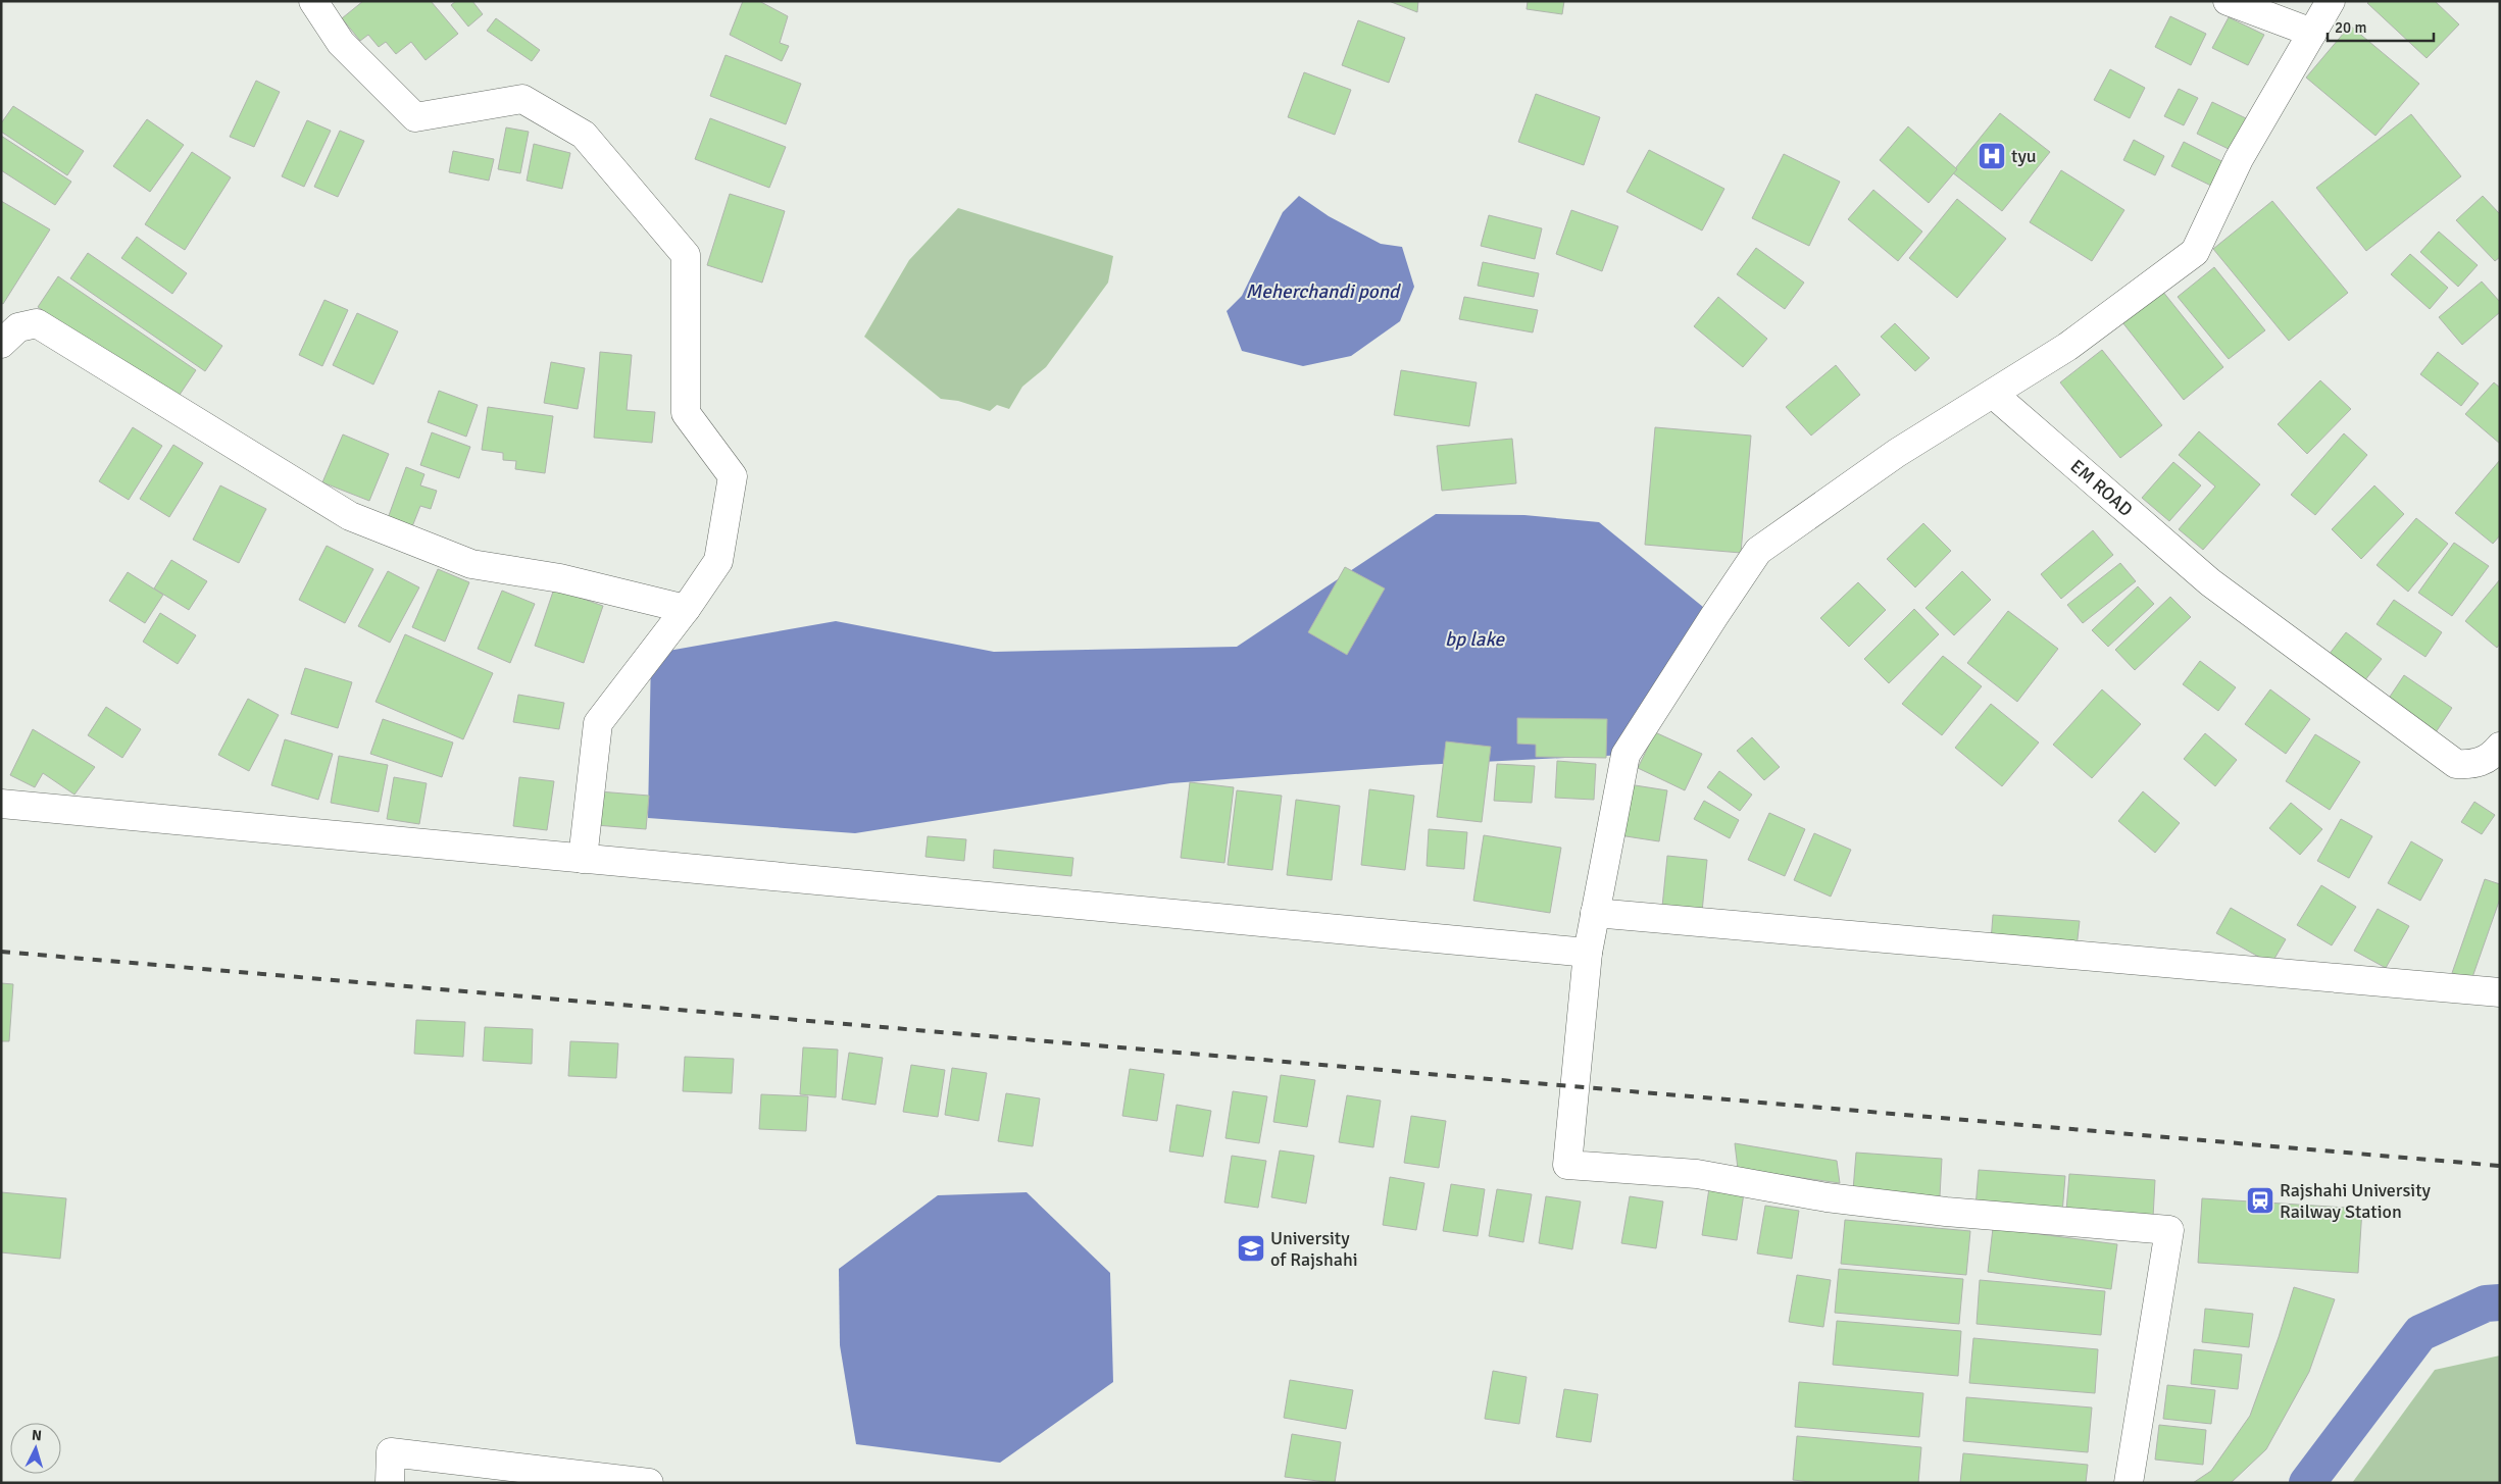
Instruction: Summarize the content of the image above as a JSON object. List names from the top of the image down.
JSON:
{
  "streets": {
    "street": ["EM ROAD"]
  },
  "water": ["Meherchandi pond", "bp lake"],
  "places": {
    "hospital": ["tyu"],
    "station": ["Rajshahi University Railway Station"],
    "school or university": ["University of Rajshahi"]
  },
  "scale_bar": "20 m",
  "north": "top"
}
